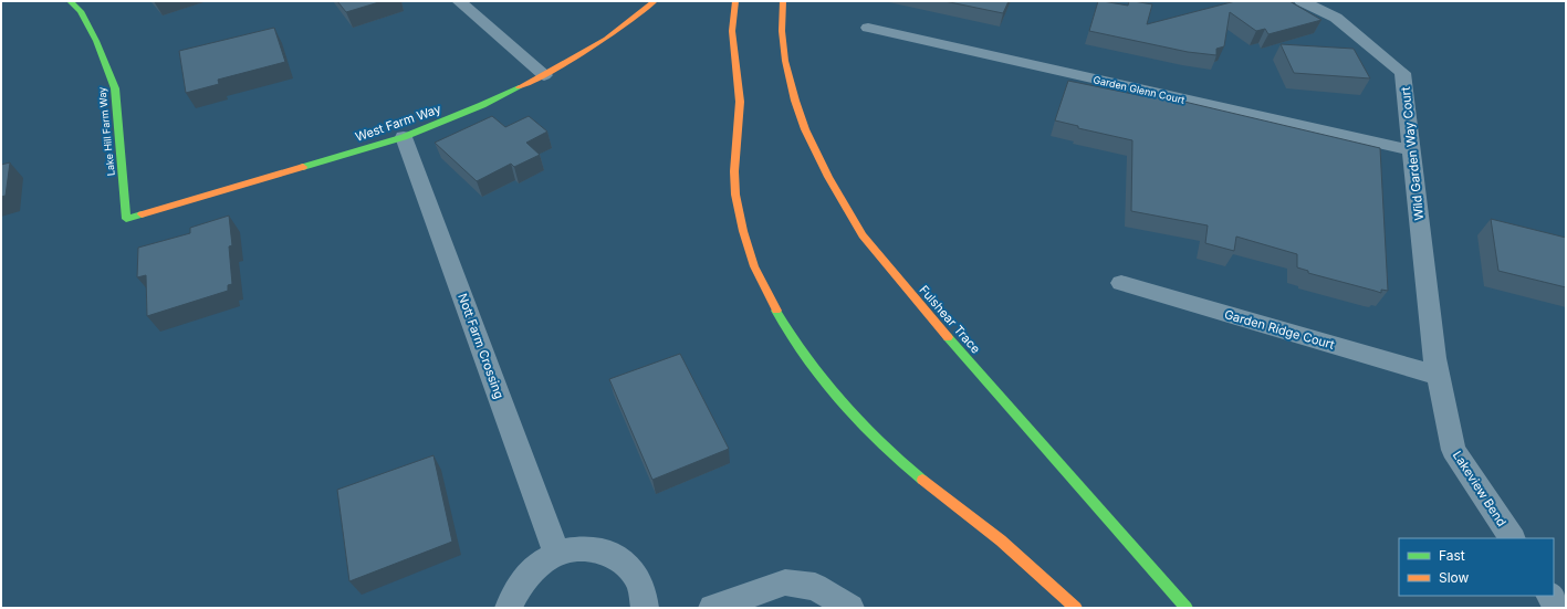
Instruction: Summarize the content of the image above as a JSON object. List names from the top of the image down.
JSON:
{
  "streets": {
    "street": [
      "Garden Glenn Court",
      "West Farm Way",
      "Lake Hill Farm Way",
      "Wild Garden Way Court",
      "Fulshear Trace",
      "Garden Ridge Court",
      "Nott Farm Crossing",
      "Lakeview Bend"
    ]
  },
  "crossings": [
    ["Garden Glenn Court", "Wild Garden Way Court"],
    ["West Farm Way", "Lake Hill Farm Way"],
    ["West Farm Way", "Nott Farm Crossing"],
    ["Wild Garden Way Court", "Garden Ridge Court"],
    ["Wild Garden Way Court", "Lakeview Bend"],
    ["Garden Ridge Court", "Lakeview Bend"]
  ],
  "legend": ["Fast", "Slow"]
}
